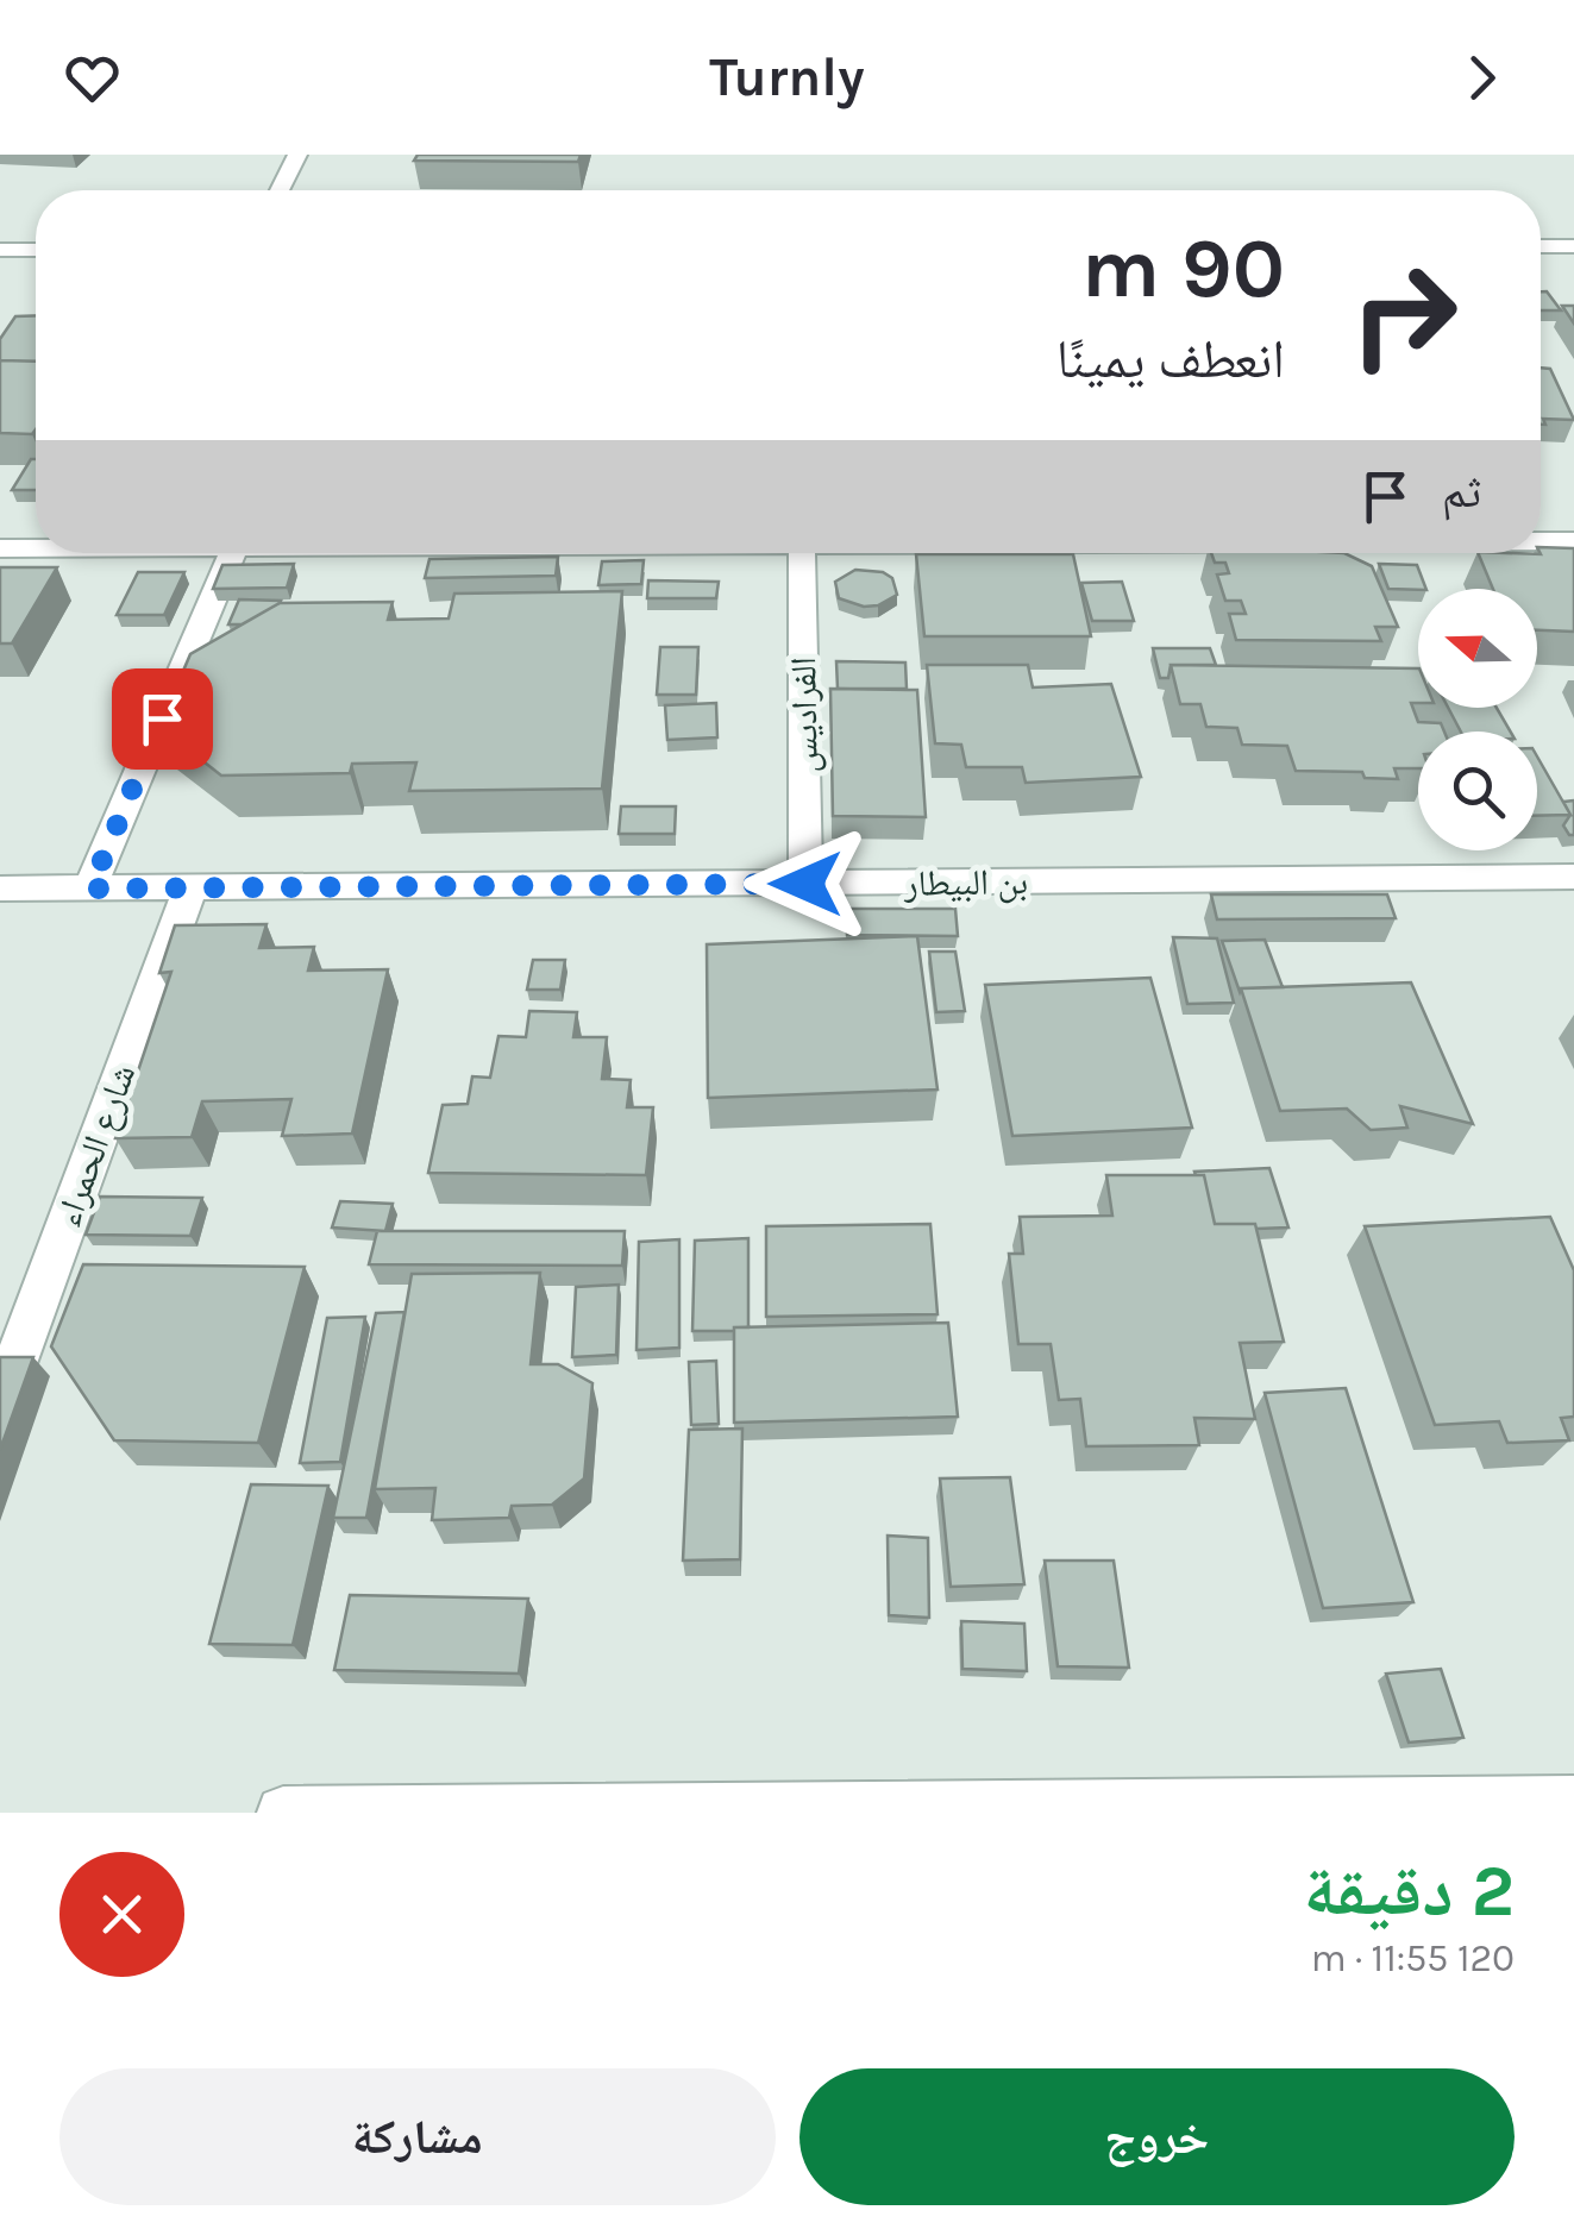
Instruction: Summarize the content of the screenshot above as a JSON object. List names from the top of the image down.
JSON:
{
  "streets": {
    "street": ["الفراديس", "بن البيطار", "شارع الحمراء"]
  },
  "crossings": [
    ["الفراديس", "بن البيطار"],
    ["بن البيطار", "شارع الحمراء"]
  ],
  "north": "left",
  "page": {
    "header": "Turnly",
    "turn": ["90 m", "انعطف يمينًا"],
    "then": "ثم",
    "heading": ["2 دقيقة", "120 m · 11:55"],
    "buttons": ["خروج", "مشاركة"]
  }
}
